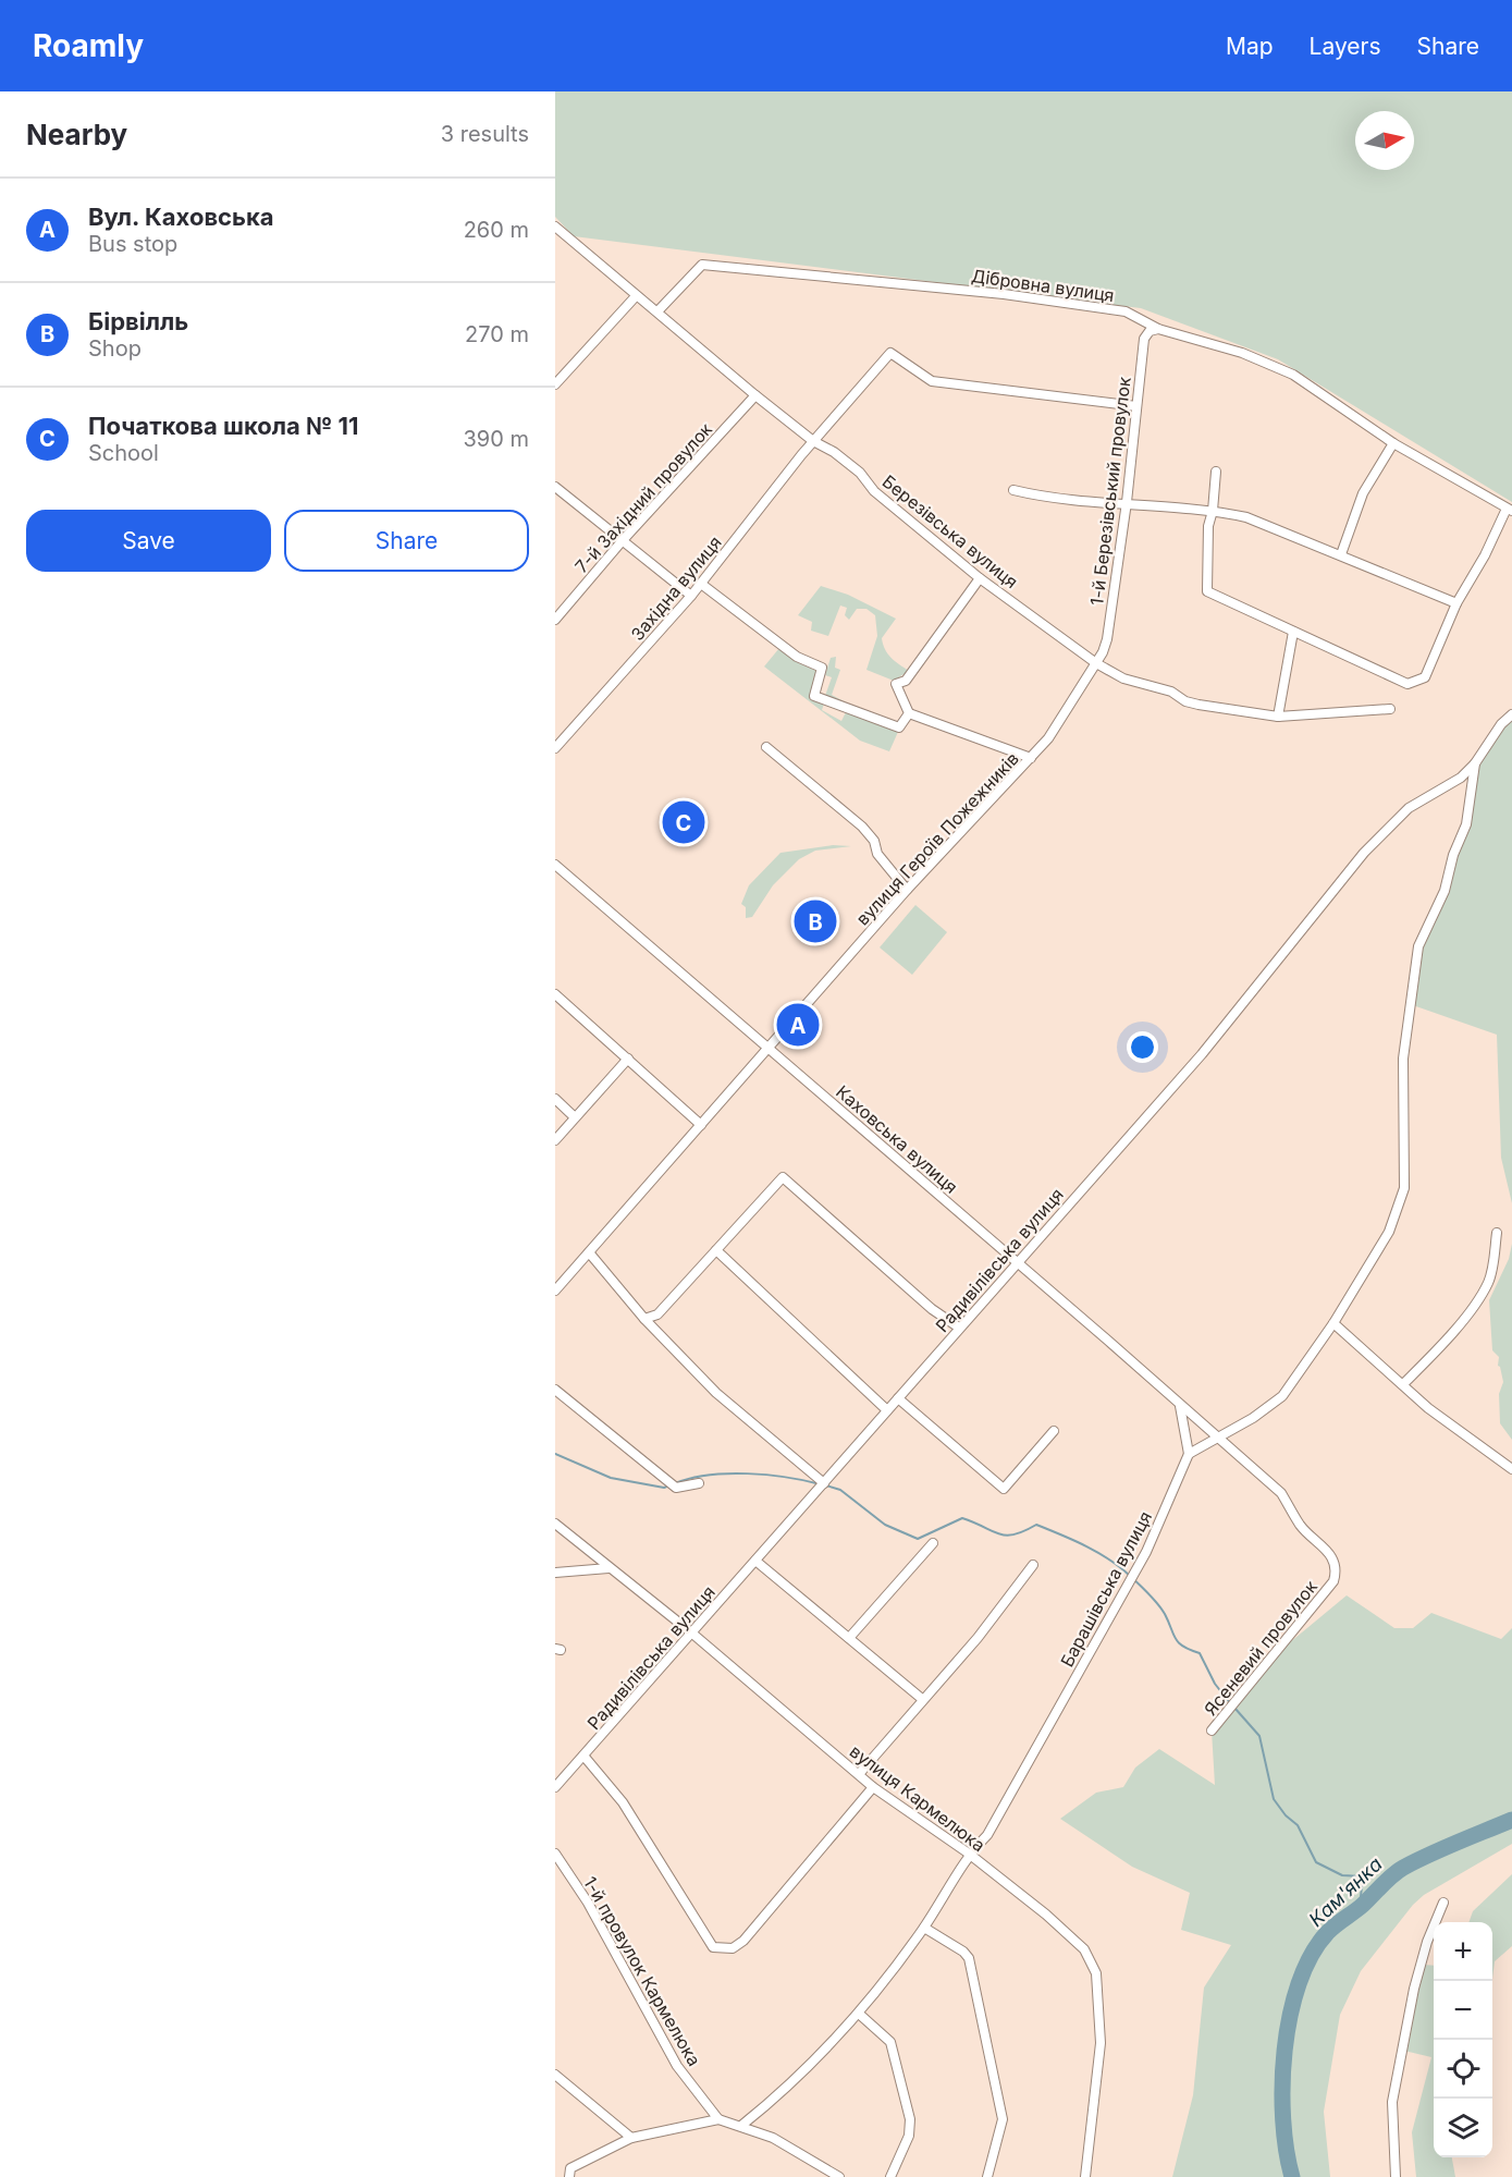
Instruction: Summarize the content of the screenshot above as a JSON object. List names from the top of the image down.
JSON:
{
  "streets": {
    "street": [
      "Дібровна вулиця",
      "1-й Березівський провулок",
      "7-й Західний провулок",
      "Березівська вулиця",
      "Західна вулиця",
      "вулиця Героїв Пожежників",
      "Каховська вулиця",
      "Радивілівська вулиця",
      "Барашівська вулиця",
      "Ясеневий провулок",
      "вулиця Кармелюка",
      "1-й провулок Кармелюка"
    ]
  },
  "crossings": [
    ["Дібровна вулиця", "1-й Березівський провулок"],
    ["Дібровна вулиця", "Березівська вулиця"],
    ["1-й Березівський провулок", "Березівська вулиця"],
    ["1-й Березівський провулок", "Західна вулиця"],
    ["1-й Березівський провулок", "вулиця Героїв Пожежників"],
    ["7-й Західний провулок", "Березівська вулиця"],
    ["Березівська вулиця", "Західна вулиця"],
    ["Березівська вулиця", "вулиця Героїв Пожежників"],
    ["вулиця Героїв Пожежників", "Каховська вулиця"],
    ["Каховська вулиця", "Радивілівська вулиця"],
    ["Каховська вулиця", "Ясеневий провулок"],
    ["Радивілівська вулиця", "вулиця Кармелюка"],
    ["Барашівська вулиця", "вулиця Кармелюка"]
  ],
  "water": ["Кам'янка"],
  "north": "right",
  "page": {
    "header": "Roamly",
    "nav": ["Map", "Layers", "Share"],
    "heading": ["Nearby", "3 results"],
    "list": [
      {
        "mark": "A",
        "name": "Вул. Каховська",
        "note": "Bus stop",
        "value": "260 m"
      },
      {
        "mark": "B",
        "name": "Бірвілль",
        "note": "Shop",
        "value": "270 m"
      },
      {
        "mark": "C",
        "name": "Початкова школа № 11",
        "note": "School",
        "value": "390 m"
      }
    ],
    "buttons": ["Save", "Share"],
    "pins": ["C", "B", "A"],
    "map_buttons": ["+", "−"]
  }
}
